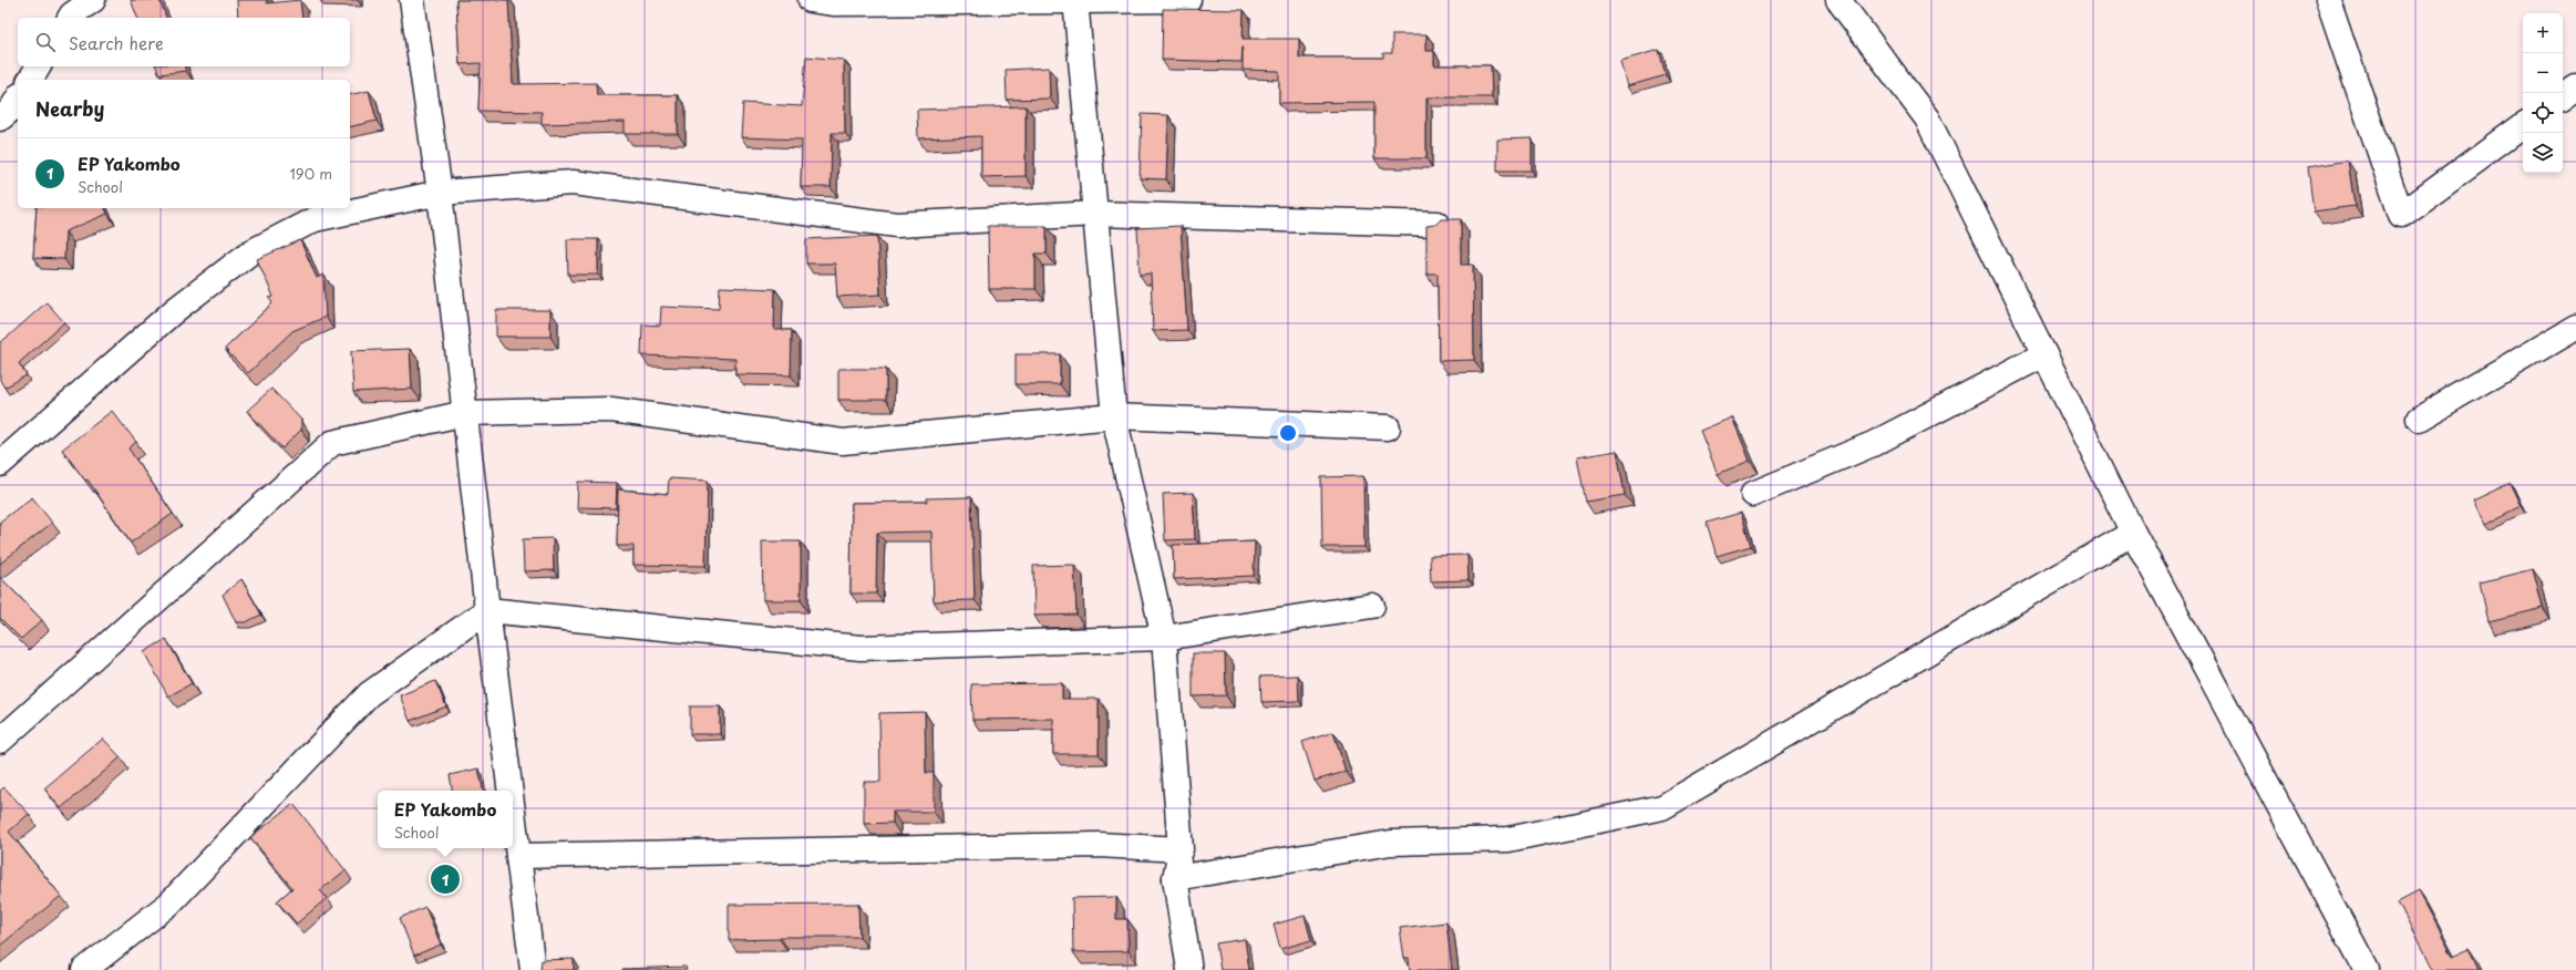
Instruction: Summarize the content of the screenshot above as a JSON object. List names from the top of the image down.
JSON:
{
  "page": {
    "map_buttons": ["+", "−"],
    "search": "Search here",
    "heading": "Nearby",
    "list": [
      {
        "mark": "1",
        "name": "EP Yakombo",
        "note": "School",
        "value": "190 m"
      }
    ],
    "popup": ["EP Yakombo", "School"],
    "pins": "1"
  }
}
